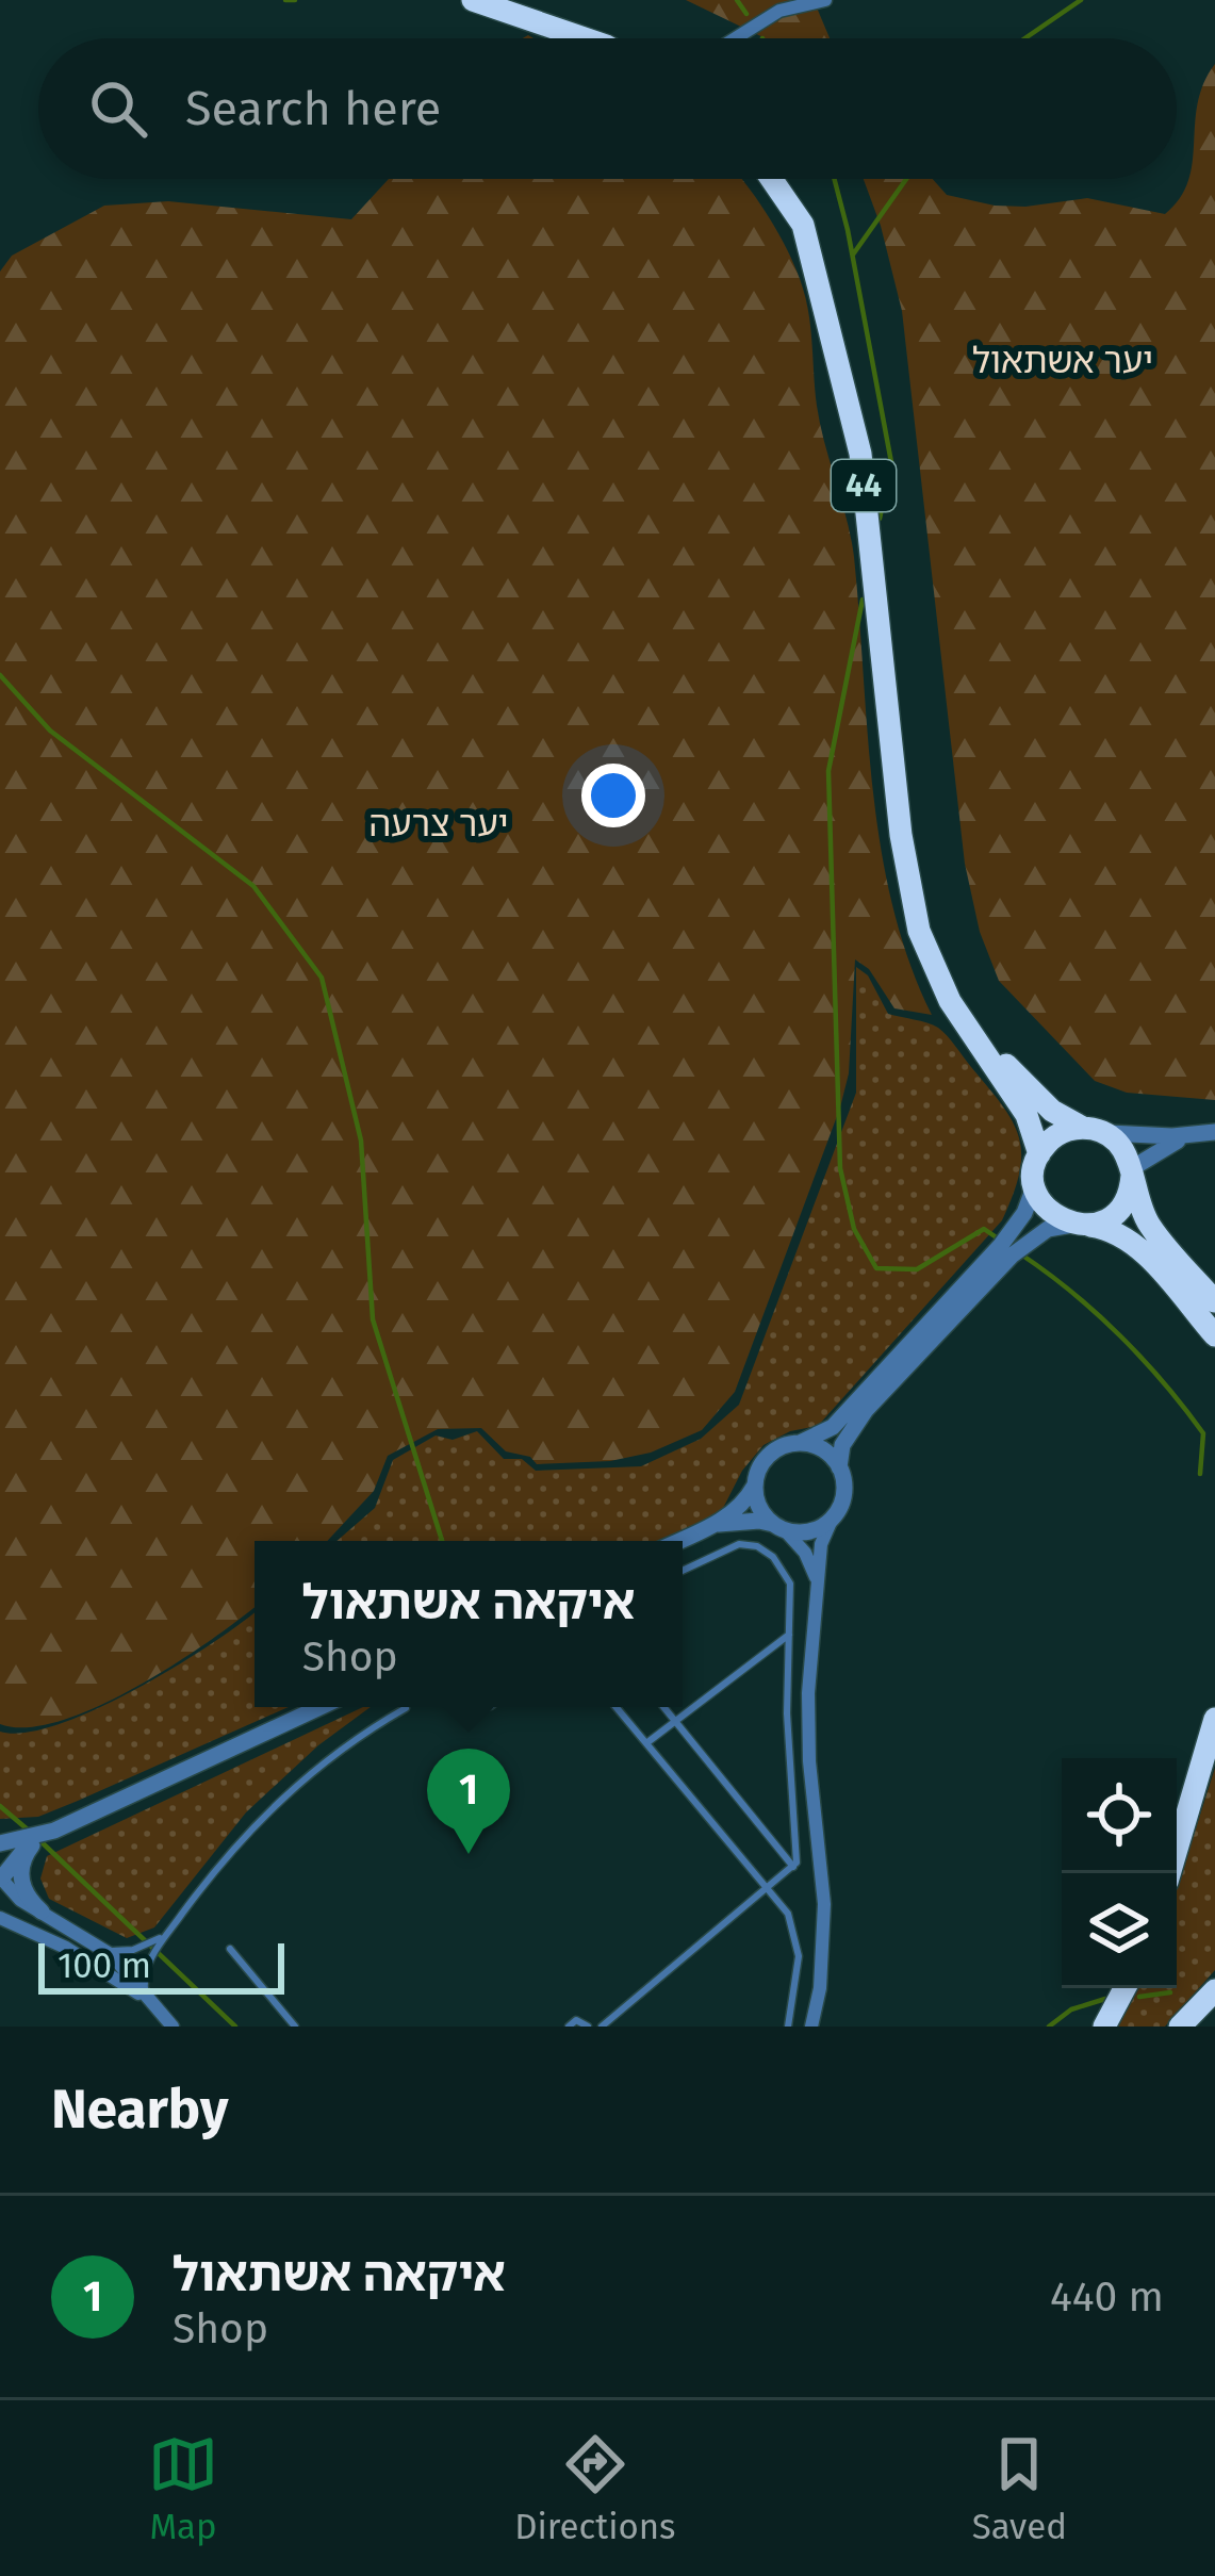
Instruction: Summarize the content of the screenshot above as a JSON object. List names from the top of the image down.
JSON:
{
  "streets": {
    "highway": ["44"]
  },
  "parks": ["יער אשתאול", "יער צרעה"],
  "scale_bar": "100 m",
  "page": {
    "search": "Search here",
    "popup": ["איקאה אשתאול", "Shop"],
    "pins": "1",
    "scale": "100 m",
    "heading": "Nearby",
    "list": [
      {
        "mark": "1",
        "name": "איקאה אשתאול",
        "note": "Shop",
        "value": "440 m"
      }
    ],
    "nav": ["Map", "Directions", "Saved"]
  }
}
